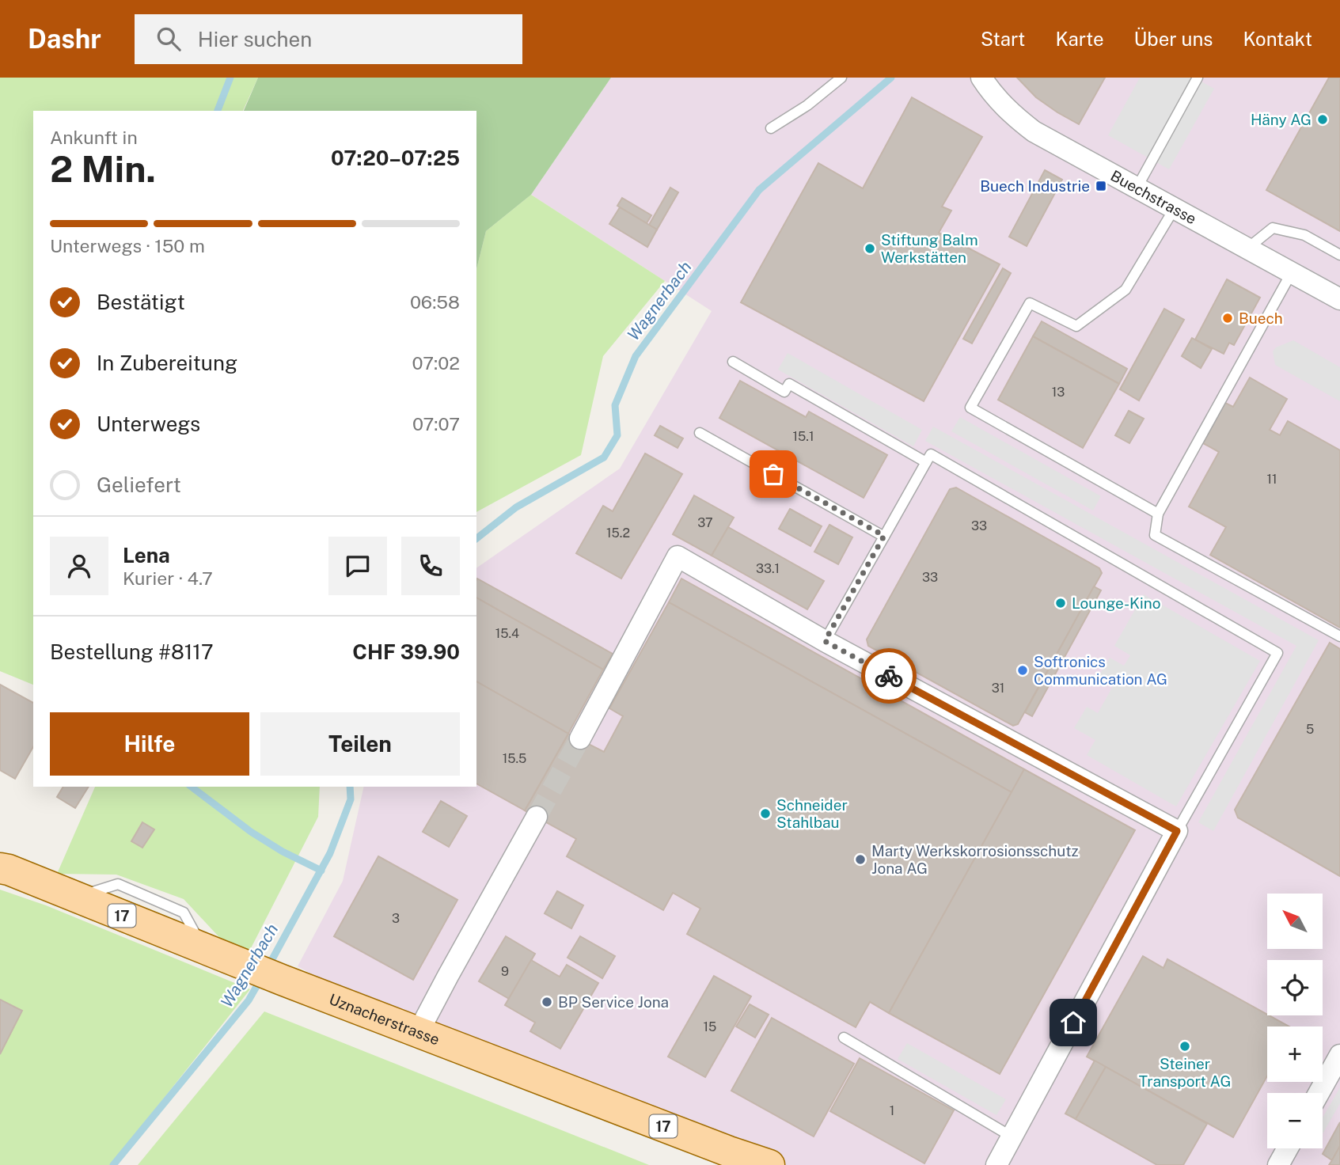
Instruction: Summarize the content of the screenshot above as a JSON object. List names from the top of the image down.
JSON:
{
  "streets": {
    "main road": ["17", "Uznacherstrasse"],
    "street": ["Buechstrasse"]
  },
  "water": ["Wagnerbach"],
  "places": {
    "other": [
      "Häny AG",
      "Stiftung Balm Werkstätten",
      "Buech",
      "Lounge-Kino",
      "Softronics Communication AG",
      "Schneider Stahlbau",
      "Marty Werkskorrosionsschutz Jona AG",
      "BP Service Jona",
      "Steiner Transport AG"
    ],
    "transit": ["Buech Industrie"]
  },
  "house_numbers": [
    "13",
    "15.1",
    "11",
    "37",
    "33",
    "15.2",
    "33.1",
    "33",
    "15.4",
    "31",
    "5",
    "15.5",
    "3",
    "9",
    "15",
    "1"
  ],
  "north": "top left",
  "page": {
    "header": "Dashr",
    "search": "Hier suchen",
    "nav": [
      "Start",
      "Karte",
      "Über uns",
      "Kontakt"
    ],
    "heading": ["2 Min.", "Ankunft in", "07:20–07:25"],
    "panel": [
      "Lena",
      "Kurier · 4.7",
      "Bestellung #8117",
      "CHF 39.90"
    ],
    "bar": "Unterwegs · 150 m",
    "list": [
      ["Bestätigt", "06:58"],
      ["In Zubereitung", "07:02"],
      ["Unterwegs", "07:07"],
      "Geliefert"
    ],
    "buttons": ["Hilfe", "Teilen"],
    "map_buttons": ["+", "−"]
  }
}
